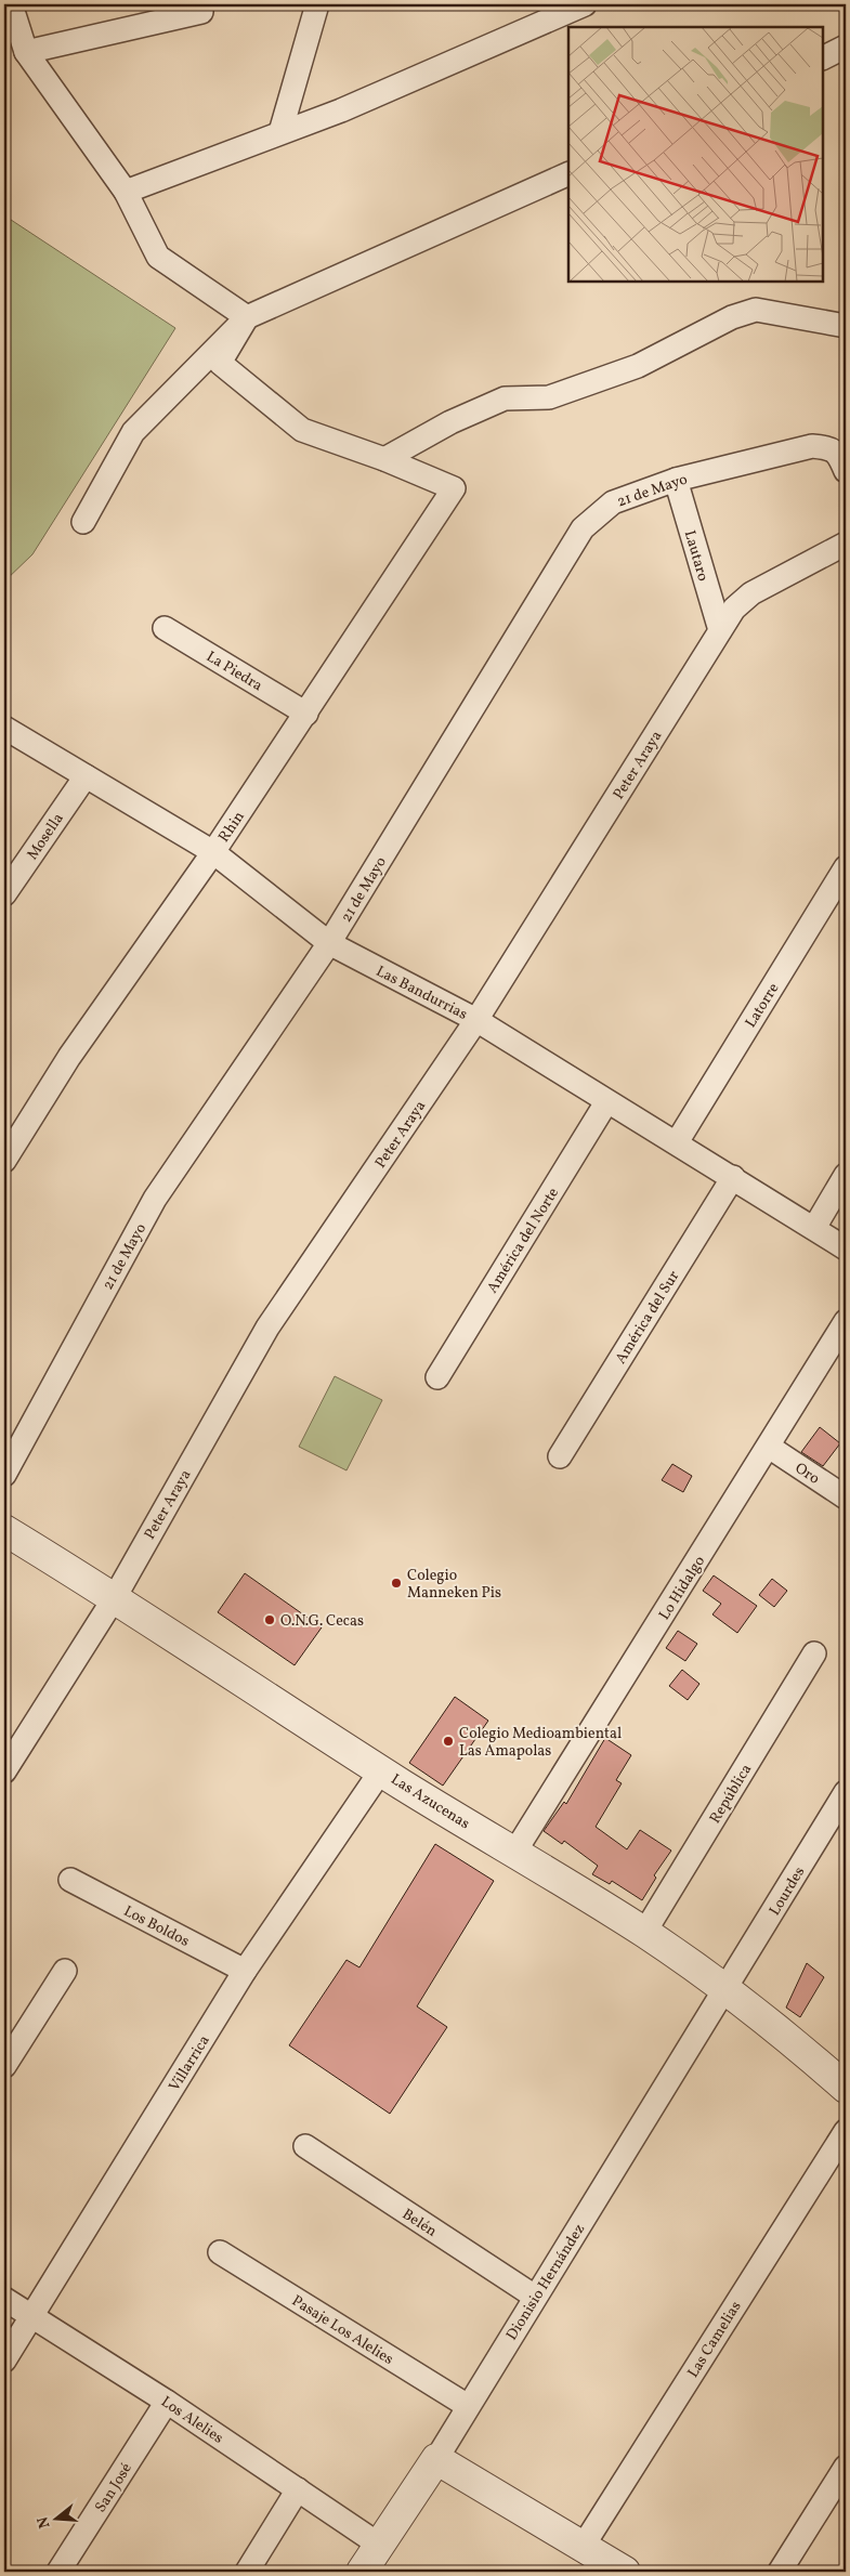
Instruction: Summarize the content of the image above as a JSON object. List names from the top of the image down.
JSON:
{
  "streets": {
    "street": [
      "21 de Mayo",
      "Lautaro",
      "La Piedra",
      "Peter Araya",
      "Rhin",
      "Mosella",
      "Las Bandurrias",
      "Latorre",
      "América del Norte",
      "América del Sur",
      "Oro",
      "Lo Hidalgo",
      "República",
      "Las Azucenas",
      "Lourdes",
      "Los Boldos",
      "Villarrica",
      "Belén",
      "Dionisio Hernández",
      "Pasaje Los Alelies",
      "Las Camelias",
      "Los Alelies",
      "San José"
    ]
  },
  "crossings": [
    ["21 de Mayo", "Lautaro"],
    ["21 de Mayo", "Las Bandurrias"],
    ["Lautaro", "Peter Araya"],
    ["La Piedra", "Rhin"],
    ["Peter Araya", "Las Bandurrias"],
    ["Peter Araya", "Las Azucenas"],
    ["Rhin", "Las Bandurrias"],
    ["Mosella", "Las Bandurrias"],
    ["Las Bandurrias", "Latorre"],
    ["Las Bandurrias", "América del Norte"],
    ["Las Bandurrias", "América del Sur"],
    ["Oro", "Lo Hidalgo"],
    ["Lo Hidalgo", "Las Azucenas"],
    ["República", "Las Azucenas"],
    ["Las Azucenas", "Lourdes"],
    ["Las Azucenas", "Villarrica"],
    ["Las Azucenas", "Dionisio Hernández"],
    ["Lourdes", "Dionisio Hernández"],
    ["Los Boldos", "Villarrica"],
    ["Villarrica", "Los Alelies"],
    ["Belén", "Dionisio Hernández"],
    ["Dionisio Hernández", "Pasaje Los Alelies"],
    ["Dionisio Hernández", "Los Alelies"],
    ["Los Alelies", "San José"]
  ],
  "places": ["Colegio Manneken Pis", "O.N.G. Cecas", "Colegio Medioambiental Las Amapolas"],
  "north": "left"
}
